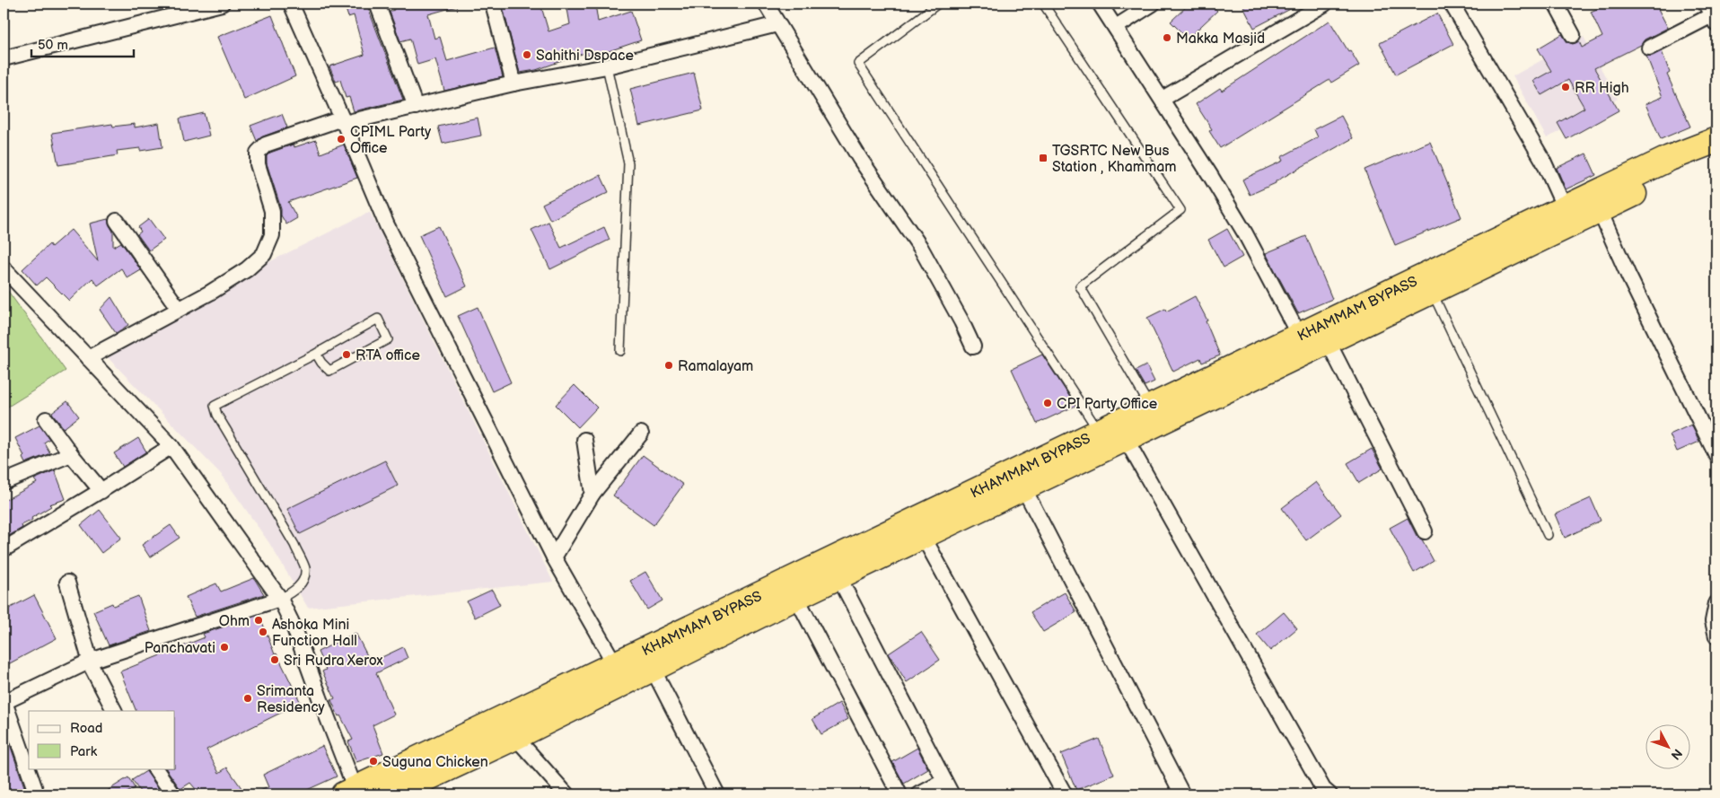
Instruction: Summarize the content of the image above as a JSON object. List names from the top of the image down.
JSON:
{
  "streets": {
    "highway": ["KHAMMAM BYPASS"]
  },
  "places": {
    "other": [
      "Makka Masjid",
      "Sahithi Dspace",
      "RR High",
      "CPIML Party Office",
      "RTA office",
      "Ramalayam",
      "CPI Party Office",
      "Ohm",
      "Ashoka Mini Function Hall",
      "Panchavati",
      "Sri Rudra Xerox",
      "Srimanta Residency",
      "Suguna Chicken"
    ],
    "transit": ["TGSRTC New Bus Station , Khammam"]
  },
  "legend": ["Road", "Park"],
  "scale_bar": "50 m",
  "north": "bottom right"
}
